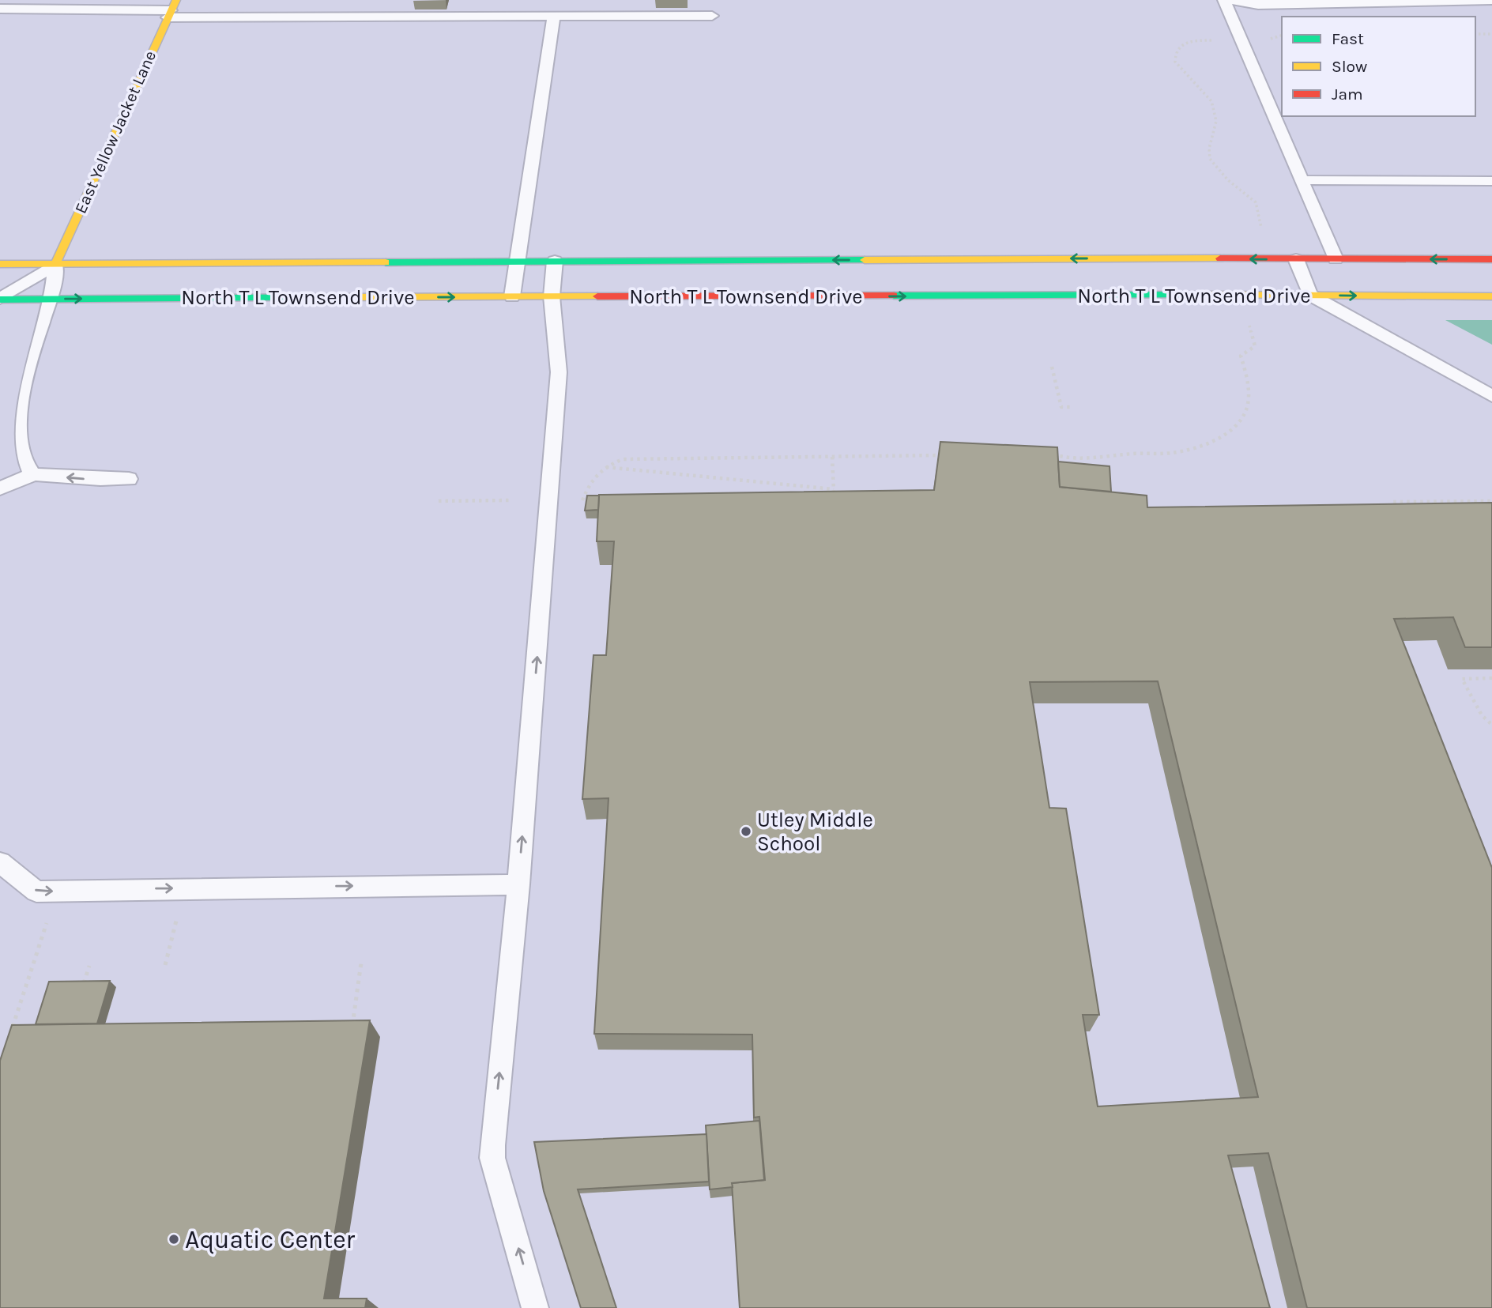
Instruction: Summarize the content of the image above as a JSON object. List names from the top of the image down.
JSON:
{
  "streets": {
    "street": ["East Yellow Jacket Lane", "North T L Townsend Drive"]
  },
  "crossings": [
    ["East Yellow Jacket Lane", "North T L Townsend Drive"]
  ],
  "places": ["Utley Middle School", "Aquatic Center"],
  "legend": ["Fast", "Slow", "Jam"]
}
